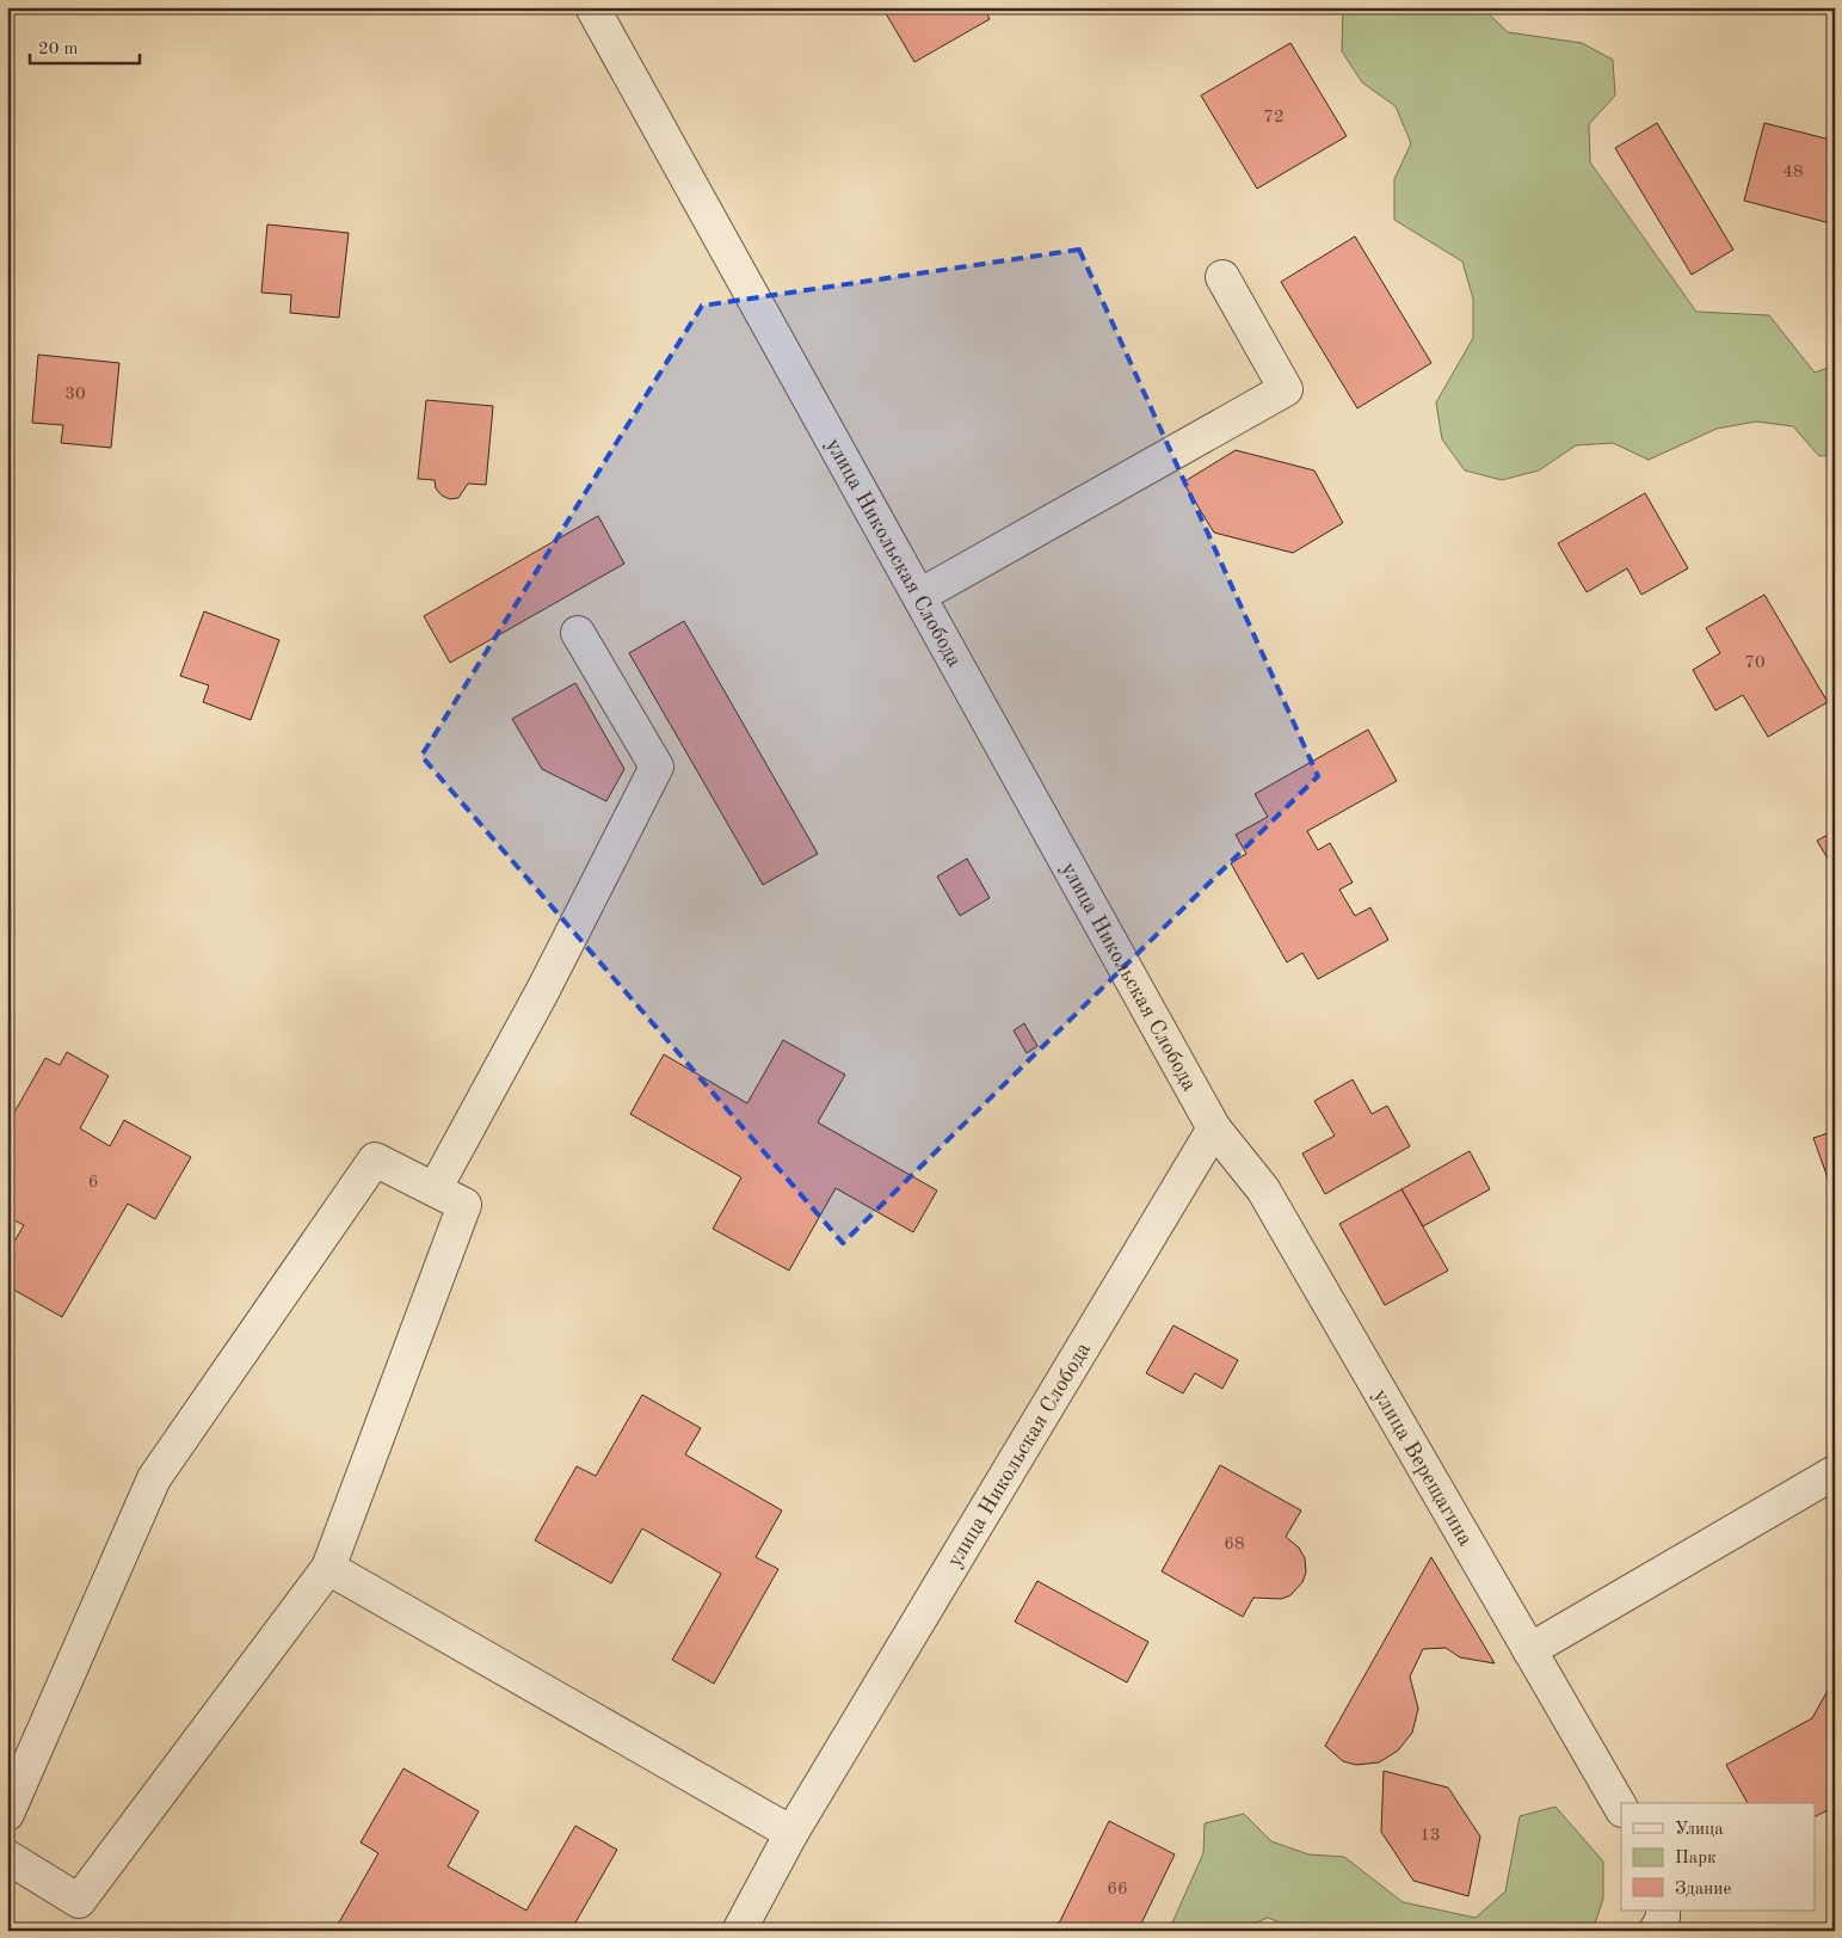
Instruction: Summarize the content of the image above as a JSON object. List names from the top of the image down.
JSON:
{
  "streets": {
    "street": ["улица Никольская Слобода", "улица Верещагина"]
  },
  "crossings": [
    ["улица Никольская Слобода", "улица Верещагина"]
  ],
  "house_numbers": [
    "72",
    "48",
    "30",
    "70",
    "6",
    "68",
    "13",
    "66"
  ],
  "legend": ["Улица", "Парк", "Здание"],
  "scale_bar": "20 m"
}
